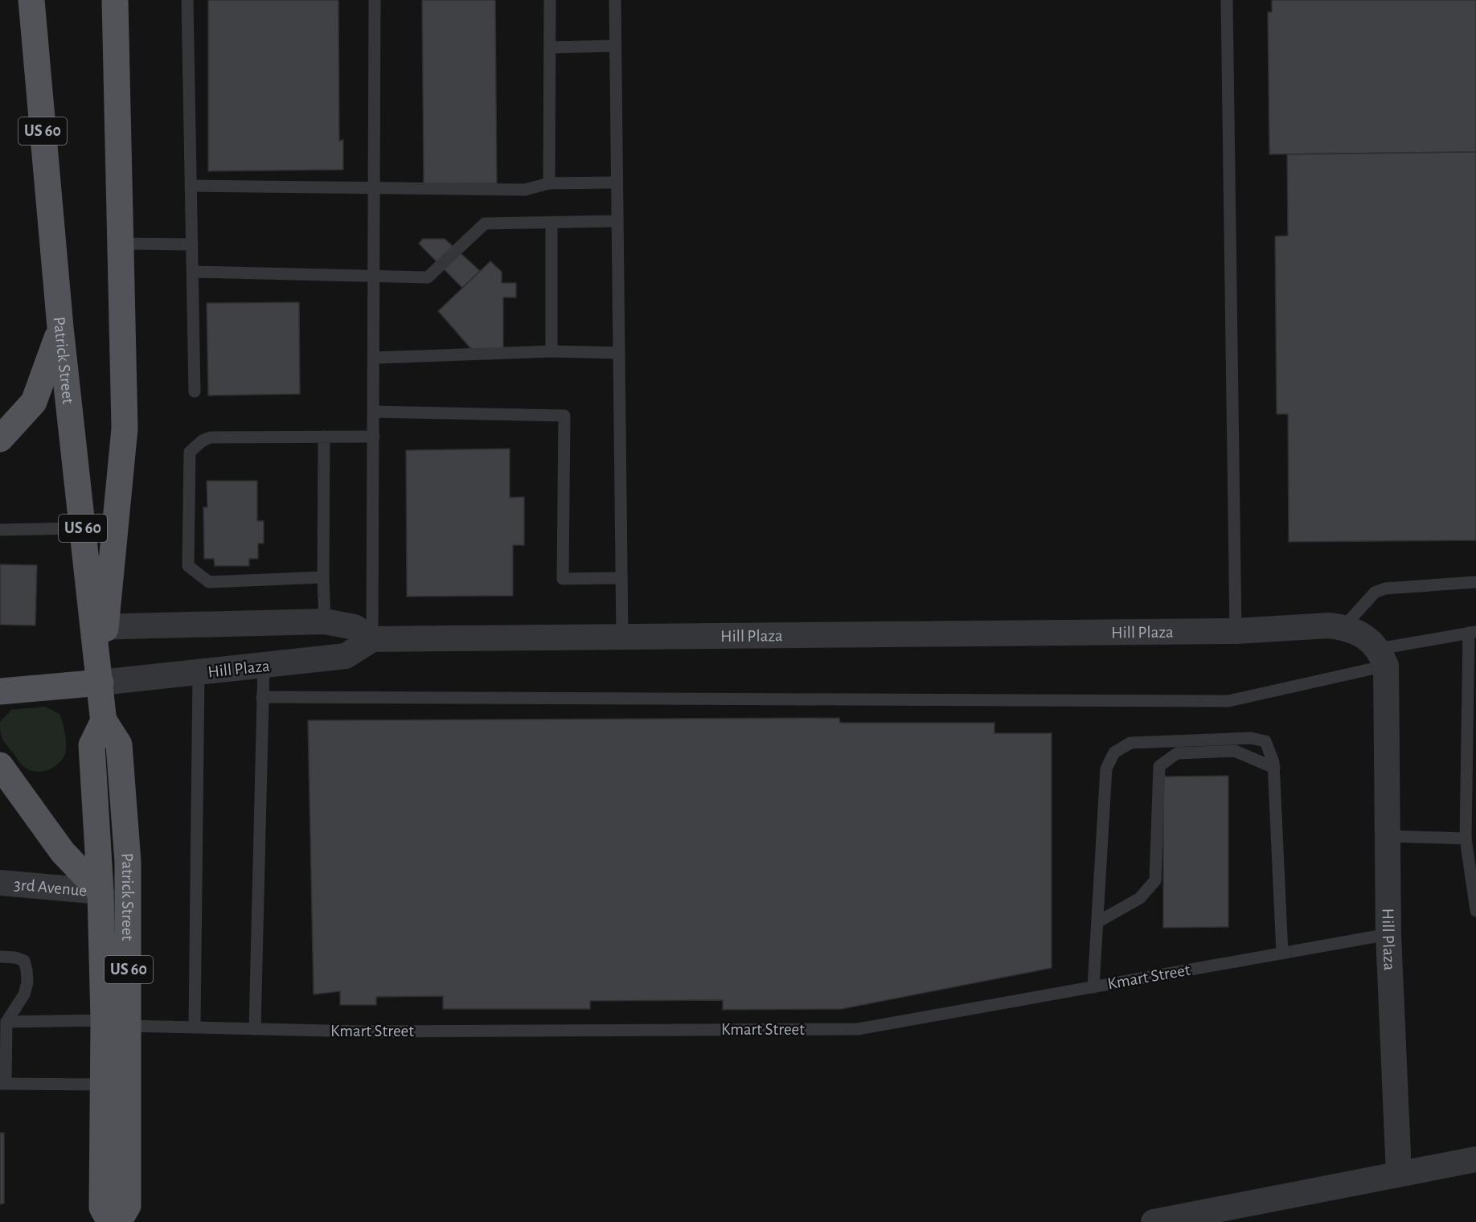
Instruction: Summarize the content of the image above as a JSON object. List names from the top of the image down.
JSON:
{
  "streets": {
    "main road": ["US 60", "Patrick Street"],
    "street": ["Hill Plaza", "3rd Avenue"],
    "lane": ["Kmart Street"]
  },
  "crossings": [
    ["Patrick Street", "Hill Plaza"],
    ["Patrick Street", "3rd Avenue"],
    ["Patrick Street", "Kmart Street"],
    ["Hill Plaza", "Kmart Street"]
  ]
}
